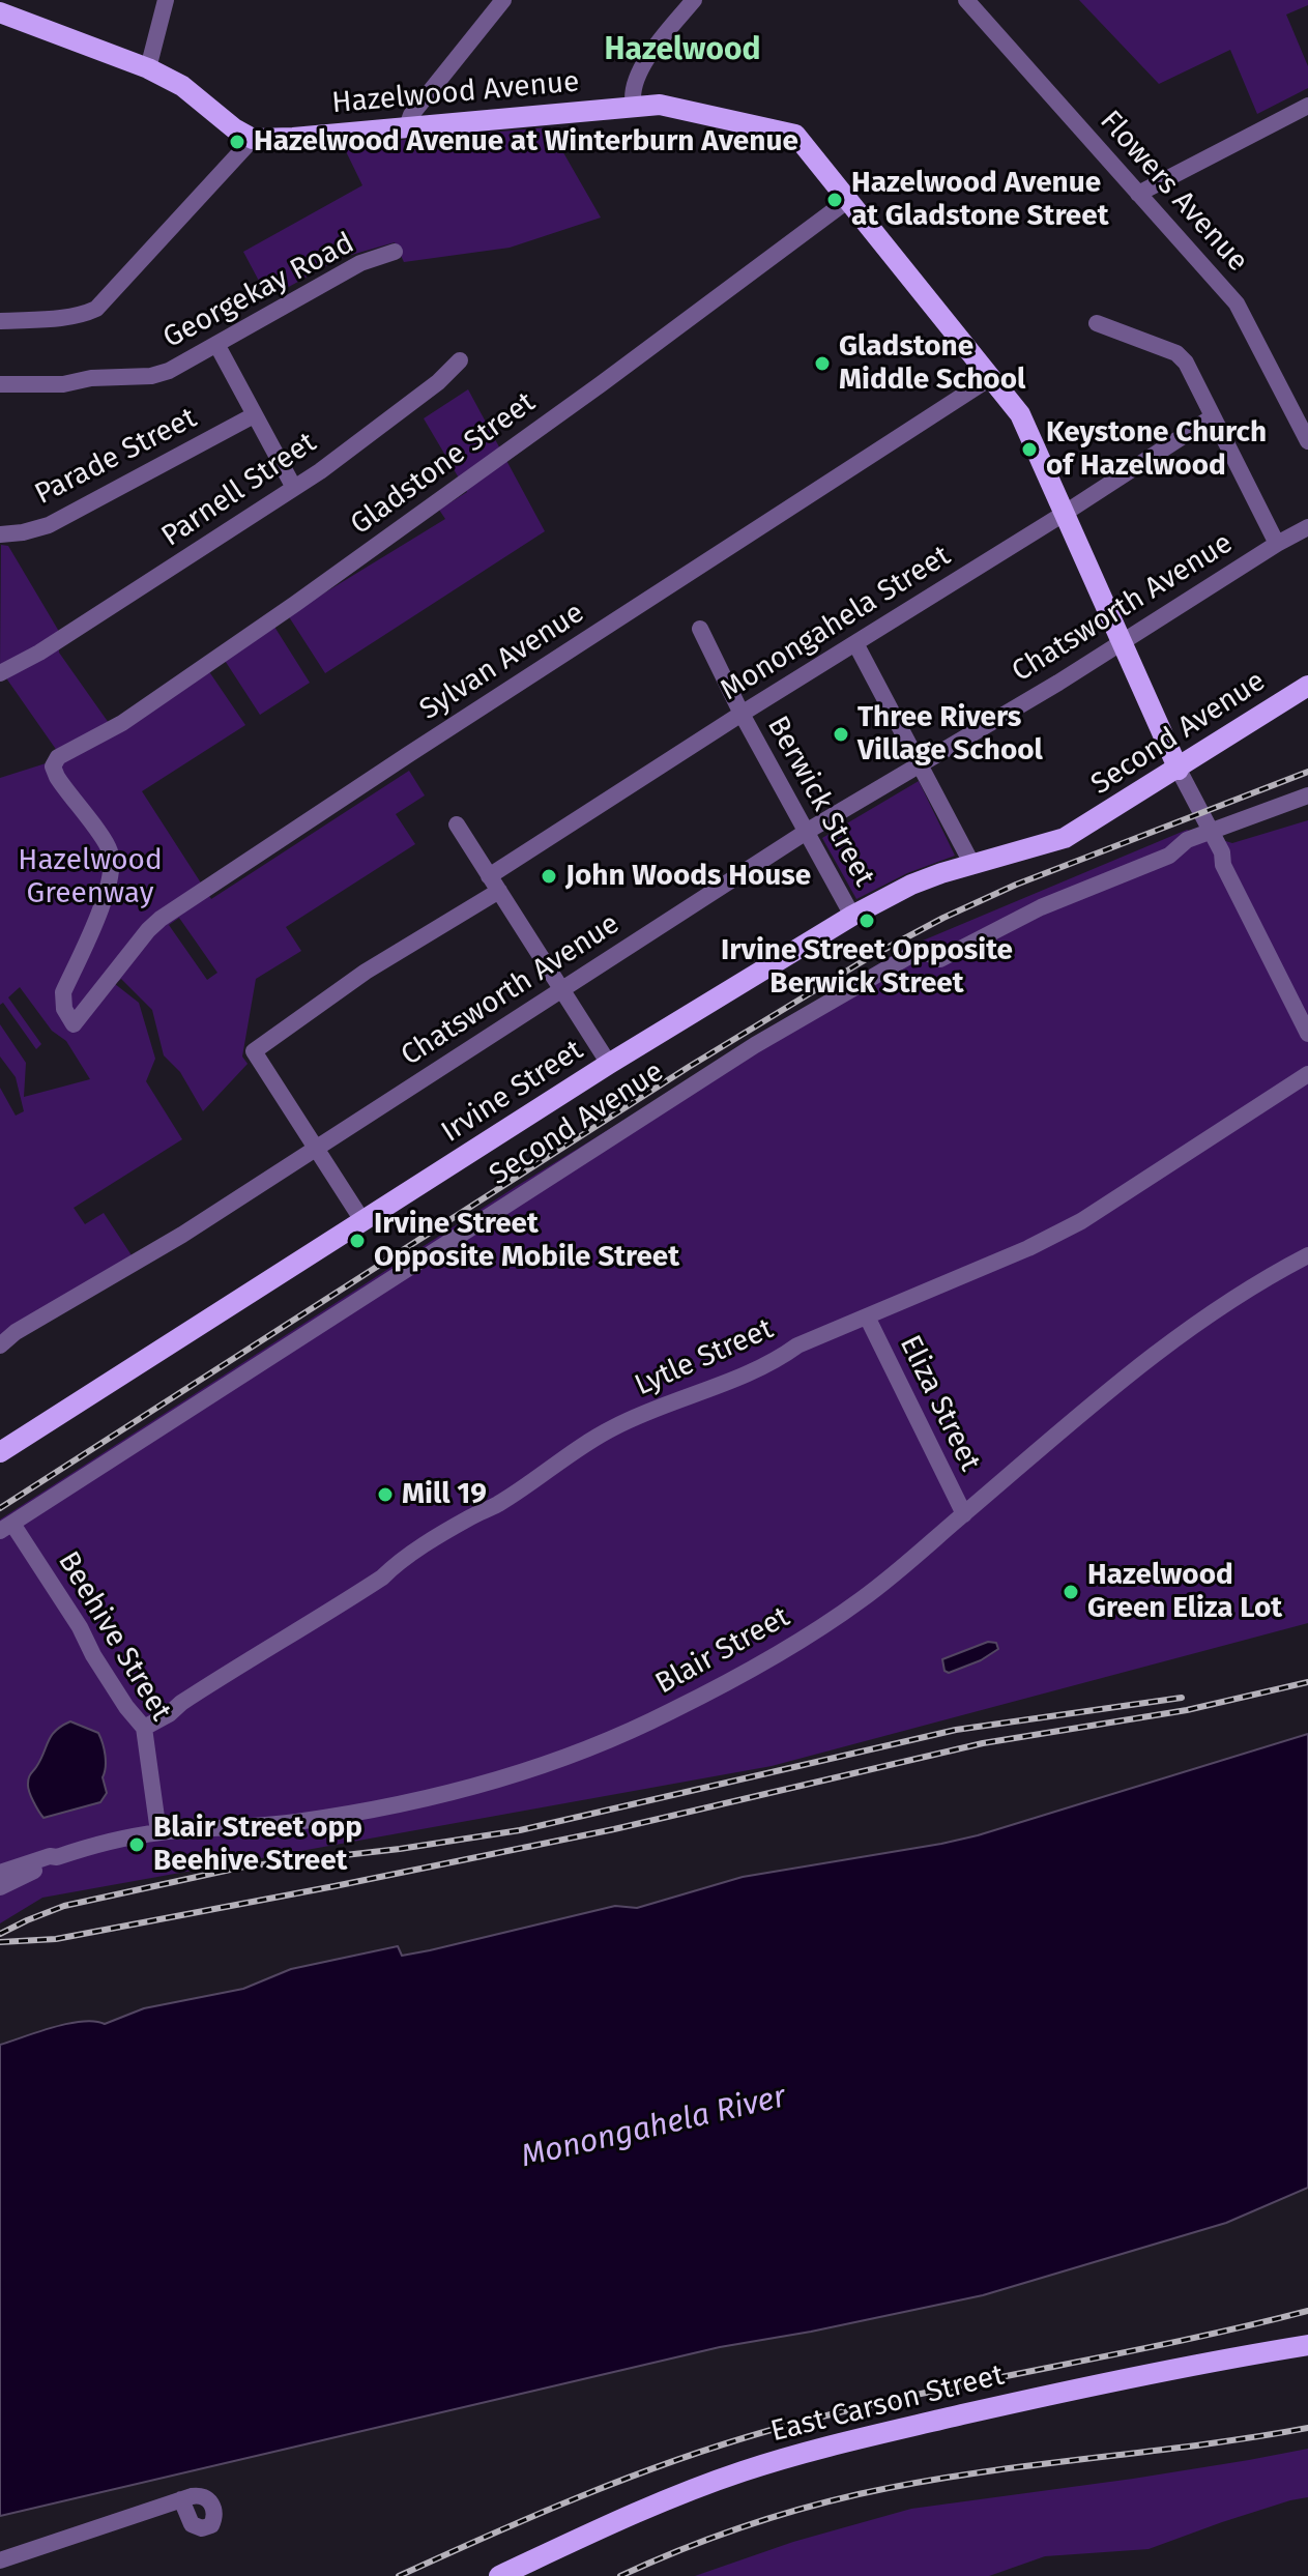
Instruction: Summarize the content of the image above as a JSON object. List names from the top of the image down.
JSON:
{
  "streets": {
    "main road": [
      "Hazelwood Avenue",
      "Second Avenue",
      "Irvine Street",
      "East Carson Street"
    ],
    "street": [
      "Flowers Avenue",
      "Georgekay Road",
      "Parade Street",
      "Gladstone Street",
      "Parnell Street",
      "Chatsworth Avenue",
      "Monongahela Street",
      "Sylvan Avenue",
      "Berwick Street",
      "Lytle Street",
      "Eliza Street",
      "Beehive Street",
      "Blair Street"
    ]
  },
  "crossings": [
    ["Hazelwood Avenue", "Gladstone Street"],
    ["Hazelwood Avenue", "Chatsworth Avenue"],
    ["Hazelwood Avenue", "Monongahela Street"],
    ["Hazelwood Avenue", "Sylvan Avenue"],
    ["Hazelwood Avenue", "Second Avenue"],
    ["Gladstone Street", "Sylvan Avenue"],
    ["Chatsworth Avenue", "Monongahela Street"],
    ["Chatsworth Avenue", "Berwick Street"],
    ["Monongahela Street", "Berwick Street"],
    ["Second Avenue", "Irvine Street"],
    ["Second Avenue", "Beehive Street"],
    ["Berwick Street", "Irvine Street"],
    ["Lytle Street", "Eliza Street"],
    ["Lytle Street", "Beehive Street"],
    ["Eliza Street", "Blair Street"],
    ["Beehive Street", "Blair Street"]
  ],
  "districts": ["Hazelwood"],
  "water": ["Monongahela River"],
  "parks": ["Hazelwood Greenway"],
  "places": [
    "Hazelwood Avenue at Winterburn Avenue",
    "Hazelwood Avenue at Gladstone Street",
    "Gladstone Middle School",
    "Keystone Church of Hazelwood",
    "Three Rivers Village School",
    "John Woods House",
    "Irvine Street Opposite Berwick Street",
    "Irvine Street Opposite Mobile Street",
    "Mill 19",
    "Hazelwood Green Eliza Lot",
    "Blair Street opp Beehive Street"
  ]
}
